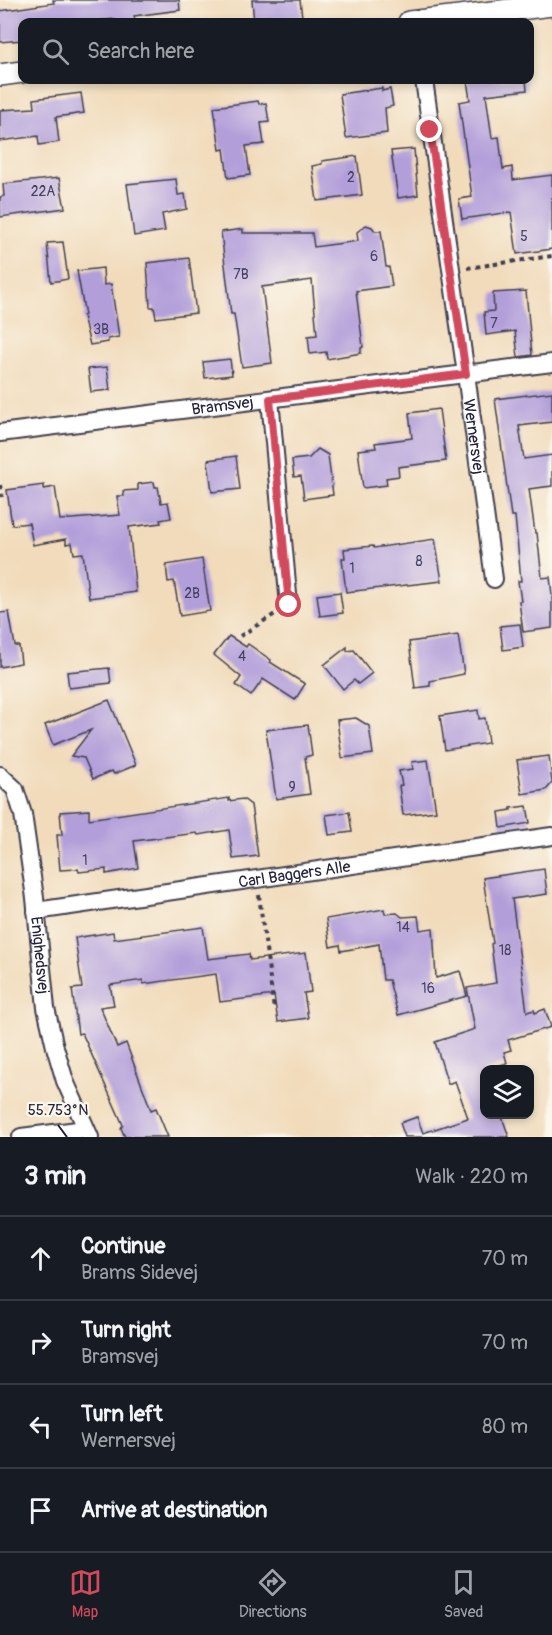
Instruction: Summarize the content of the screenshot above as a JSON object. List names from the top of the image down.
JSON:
{
  "streets": {
    "street": [
      "Bramsvej",
      "Wernersvej",
      "Carl Baggers Alle",
      "Enighedsvej"
    ]
  },
  "crossings": [
    ["Bramsvej", "Wernersvej"],
    ["Carl Baggers Alle", "Enighedsvej"]
  ],
  "house_numbers": [
    "2",
    "22A",
    "5",
    "6",
    "7B",
    "7",
    "3B",
    "8",
    "1",
    "2B",
    "4",
    "9",
    "1",
    "14",
    "18",
    "16"
  ],
  "page": {
    "search": "Search here",
    "heading": ["3 min", "Walk · 220 m"],
    "list": [
      ["Continue", "Brams Sidevej", "70 m"],
      ["Turn right", "Bramsvej", "70 m"],
      ["Turn left", "Wernersvej", "80 m"],
      "Arrive at destination"
    ],
    "nav": ["Map", "Directions", "Saved"]
  },
  "coordinates": ["55.753°N"]
}
